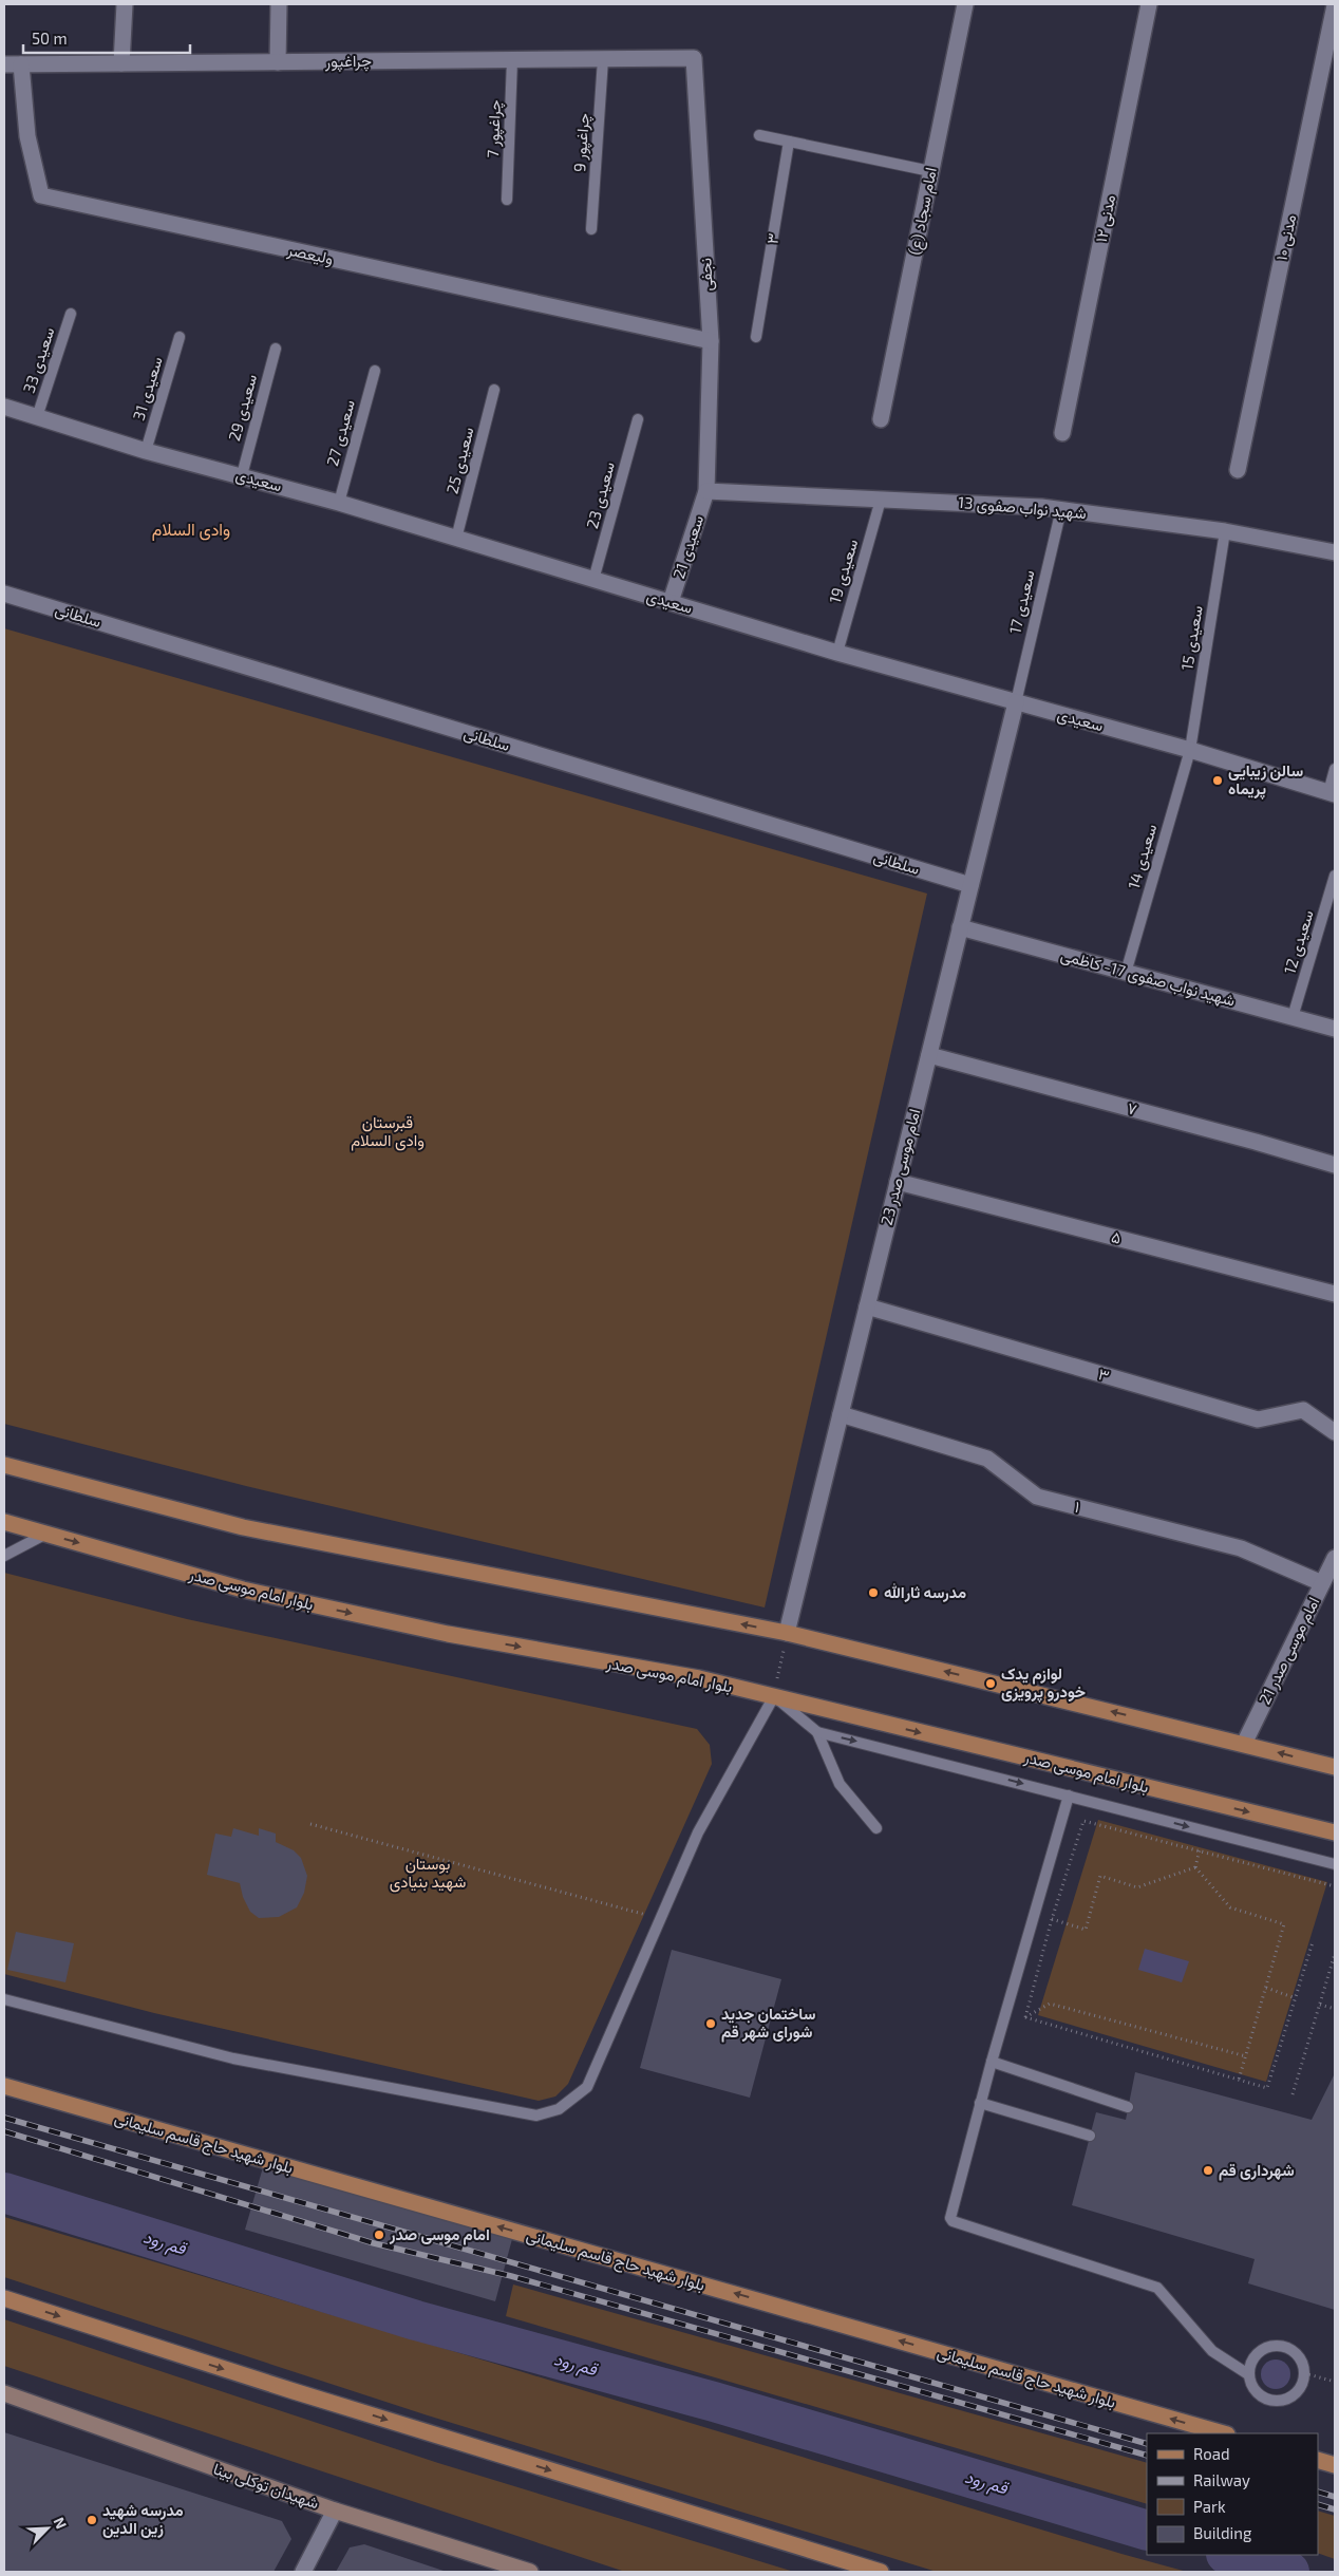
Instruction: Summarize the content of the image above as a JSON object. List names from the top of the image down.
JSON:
{
  "streets": {
    "main road": ["بلوار امام موسی صدر", "بلوار شهید حاج قاسم سلیمانی", "شهیدان توکلی بینا"],
    "street": [
      "چراغپور",
      "امام سجاد (ع)",
      "مدنی ۱۲",
      "مدنی ۱۰",
      "۳",
      "ولیعصر",
      "نجفی",
      "سعیدی",
      "شهید نواب صفوی 13",
      "سعیدی 21",
      "سلطانی",
      "شهید نواب صفوی 17- کاظمی",
      "۷",
      "امام موسی صدر 23",
      "۵",
      "۱",
      "امام موسی صدر 21"
    ],
    "lane": [
      "چراغپور 7",
      "چراغپور 9",
      "سعیدی 33",
      "سعیدی 31",
      "سعیدی 29",
      "سعیدی 27",
      "سعیدی 25",
      "سعیدی 23",
      "سعیدی 19",
      "سعیدی 17",
      "سعیدی 15",
      "سعیدی 14",
      "سعیدی 12"
    ]
  },
  "crossings": [
    ["چراغپور", "چراغپور 7"],
    ["چراغپور", "چراغپور 9"],
    ["چراغپور", "ولیعصر"],
    ["چراغپور", "نجفی"],
    ["۳", "امام موسی صدر 23"],
    ["ولیعصر", "نجفی"],
    ["نجفی", "شهید نواب صفوی 13"],
    ["نجفی", "سعیدی 21"],
    ["سعیدی 33", "سعیدی"],
    ["سعیدی 31", "سعیدی"],
    ["سعیدی 29", "سعیدی"],
    ["سعیدی 27", "سعیدی"],
    ["سعیدی 25", "سعیدی"],
    ["سعیدی", "سعیدی 23"],
    ["سعیدی", "سعیدی 21"],
    ["سعیدی", "سعیدی 19"],
    ["سعیدی", "سعیدی 17"],
    ["سعیدی", "سعیدی 15"],
    ["سعیدی", "سعیدی 14"],
    ["سعیدی", "امام موسی صدر 23"],
    ["شهید نواب صفوی 13", "سعیدی 21"],
    ["شهید نواب صفوی 13", "سعیدی 19"],
    ["شهید نواب صفوی 13", "سعیدی 17"],
    ["شهید نواب صفوی 13", "سعیدی 15"],
    ["سعیدی 17", "امام موسی صدر 23"],
    ["سلطانی", "امام موسی صدر 23"],
    ["سعیدی 15", "سعیدی 14"],
    ["سعیدی 14", "شهید نواب صفوی 17- کاظمی"],
    ["سعیدی 12", "شهید نواب صفوی 17- کاظمی"],
    ["شهید نواب صفوی 17- کاظمی", "امام موسی صدر 23"],
    ["۷", "امام موسی صدر 23"],
    ["امام موسی صدر 23", "۵"],
    ["امام موسی صدر 23", "۱"],
    ["۱", "امام موسی صدر 21"]
  ],
  "one_way": ["بلوار شهید حاج قاسم سلیمانی"],
  "districts": ["وادی السلام"],
  "water": ["قم رود"],
  "parks": ["قبرستان وادی السلام", "بوستان شهید بنیادی"],
  "places": [
    "سالن زیبایی پریماه",
    "مدرسه ثارالله",
    "لوازم یدک خودرو پرویزی",
    "ساختمان جدید شورای شهر قم",
    "شهرداری قم",
    "امام موسی صدر",
    "مدرسه شهید زین الدین"
  ],
  "legend": [
    "Road",
    "Railway",
    "Park",
    "Building"
  ],
  "scale_bar": "50 m",
  "north": "top right"
}
